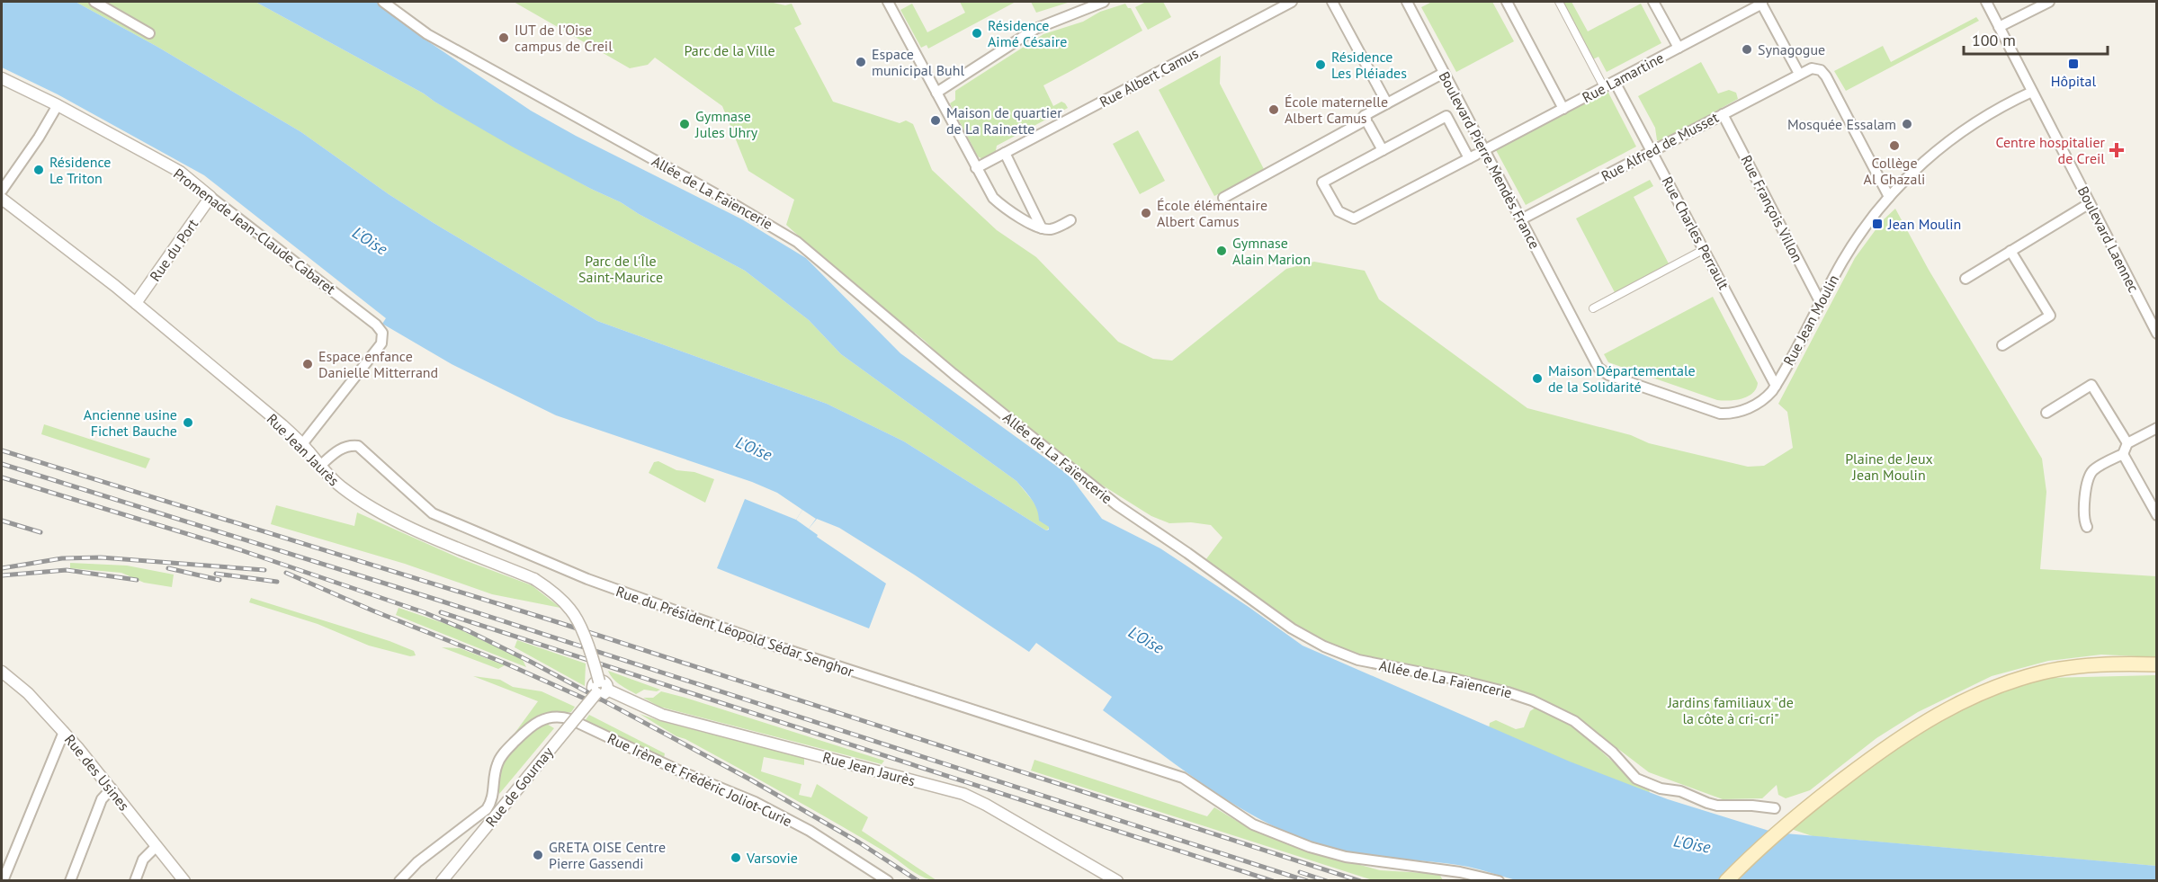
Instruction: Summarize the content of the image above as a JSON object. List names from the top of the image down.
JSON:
{
  "streets": {
    "street": [
      "Rue Albert Camus",
      "Rue Lamartine",
      "Rue Alfred de Musset",
      "Boulevard Pierre Mendès France",
      "Allée de La Faïencerie",
      "Rue François Villon",
      "Promenade Jean-Claude Cabaret",
      "Rue Charles Perrault",
      "Boulevard Laennec",
      "Rue du Port",
      "Rue Jean Moulin",
      "Rue Jean Jaurès",
      "Rue du Président Léopold Sédar Senghor",
      "Rue des Usines",
      "Rue Irène et Frédéric Joliot-Curie",
      "Rue de Gournay"
    ]
  },
  "crossings": [
    ["Rue Lamartine", "Boulevard Pierre Mendès France"],
    ["Rue Lamartine", "Rue Charles Perrault"],
    ["Rue Alfred de Musset", "Boulevard Pierre Mendès France"],
    ["Rue Alfred de Musset", "Rue François Villon"],
    ["Rue Alfred de Musset", "Rue Charles Perrault"],
    ["Boulevard Pierre Mendès France", "Rue Jean Moulin"],
    ["Rue François Villon", "Rue Jean Moulin"],
    ["Promenade Jean-Claude Cabaret", "Rue du Port"],
    ["Promenade Jean-Claude Cabaret", "Rue Jean Jaurès"],
    ["Rue Charles Perrault", "Rue Jean Moulin"],
    ["Boulevard Laennec", "Rue Jean Moulin"],
    ["Rue du Port", "Rue Jean Jaurès"],
    ["Rue Jean Jaurès", "Rue du Président Léopold Sédar Senghor"],
    ["Rue Jean Jaurès", "Rue de Gournay"]
  ],
  "water": ["L'Oise"],
  "parks": [
    "Parc de la Ville",
    "Parc de l'Île Saint-Maurice",
    "Plaine de Jeux Jean Moulin",
    "Jardins familiaux \"de la côte à cri-cri\""
  ],
  "places": {
    "other": [
      "Résidence Aimé Césaire",
      "IUT de l'Oise campus de Creil",
      "Synagogue",
      "Espace municipal Buhl",
      "Résidence Les Pléiades",
      "École maternelle Albert Camus",
      "Maison de quartier de La Rainette",
      "Gymnase Jules Uhry",
      "Mosquée Essalam",
      "Collège Al Ghazali",
      "Résidence Le Triton",
      "École élémentaire Albert Camus",
      "Gymnase Alain Marion",
      "Espace enfance Danielle Mitterrand",
      "Maison Départementale de la Solidarité",
      "Ancienne usine Fichet Bauche",
      "GRETA OISE Centre Pierre Gassendi",
      "Varsovie"
    ],
    "transit": ["Hôpital", "Jean Moulin"],
    "health": ["Centre hospitalier de Creil"]
  },
  "scale_bar": "100 m"
}
